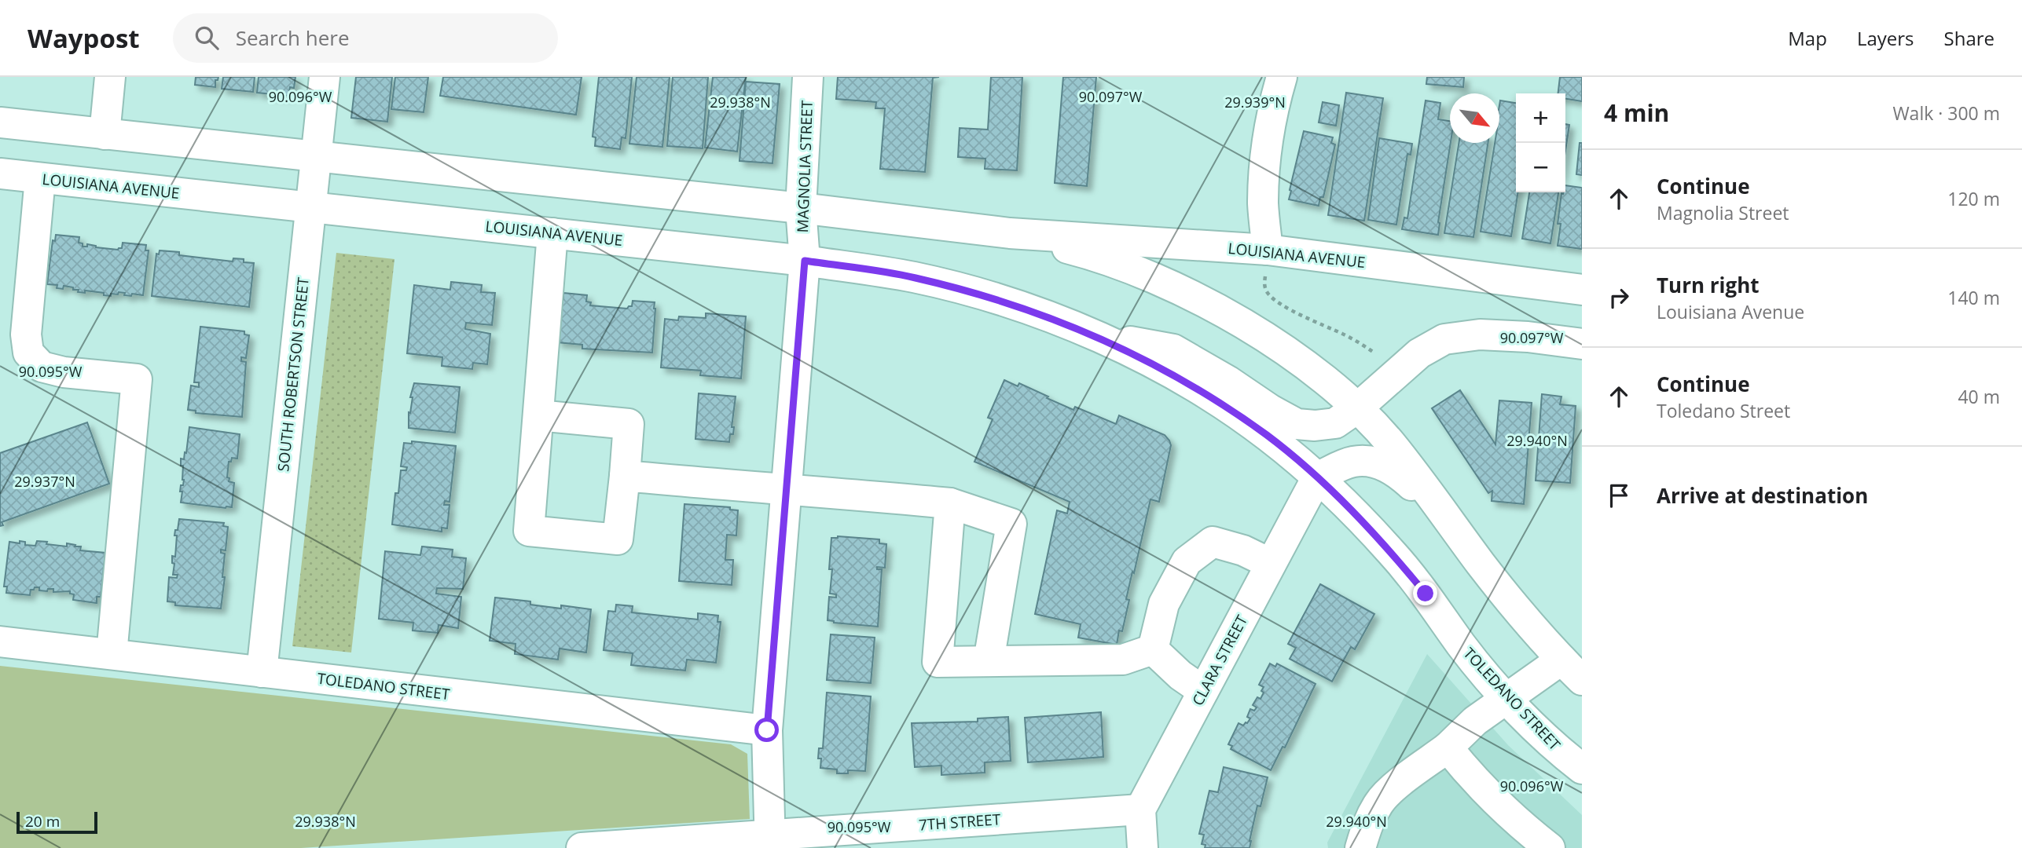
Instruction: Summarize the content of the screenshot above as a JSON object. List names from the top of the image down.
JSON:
{
  "streets": {
    "street": [
      "MAGNOLIA STREET",
      "LOUISIANA AVENUE",
      "SOUTH ROBERTSON STREET",
      "CLARA STREET",
      "TOLEDANO STREET",
      "7TH STREET"
    ]
  },
  "crossings": [
    ["MAGNOLIA STREET", "LOUISIANA AVENUE"],
    ["MAGNOLIA STREET", "TOLEDANO STREET"],
    ["MAGNOLIA STREET", "7TH STREET"],
    ["LOUISIANA AVENUE", "SOUTH ROBERTSON STREET"],
    ["LOUISIANA AVENUE", "CLARA STREET"],
    ["LOUISIANA AVENUE", "TOLEDANO STREET"],
    ["SOUTH ROBERTSON STREET", "TOLEDANO STREET"],
    ["CLARA STREET", "TOLEDANO STREET"],
    ["CLARA STREET", "7TH STREET"]
  ],
  "scale_bar": "20 m",
  "north": "bottom right",
  "page": {
    "header": "Waypost",
    "search": "Search here",
    "nav": ["Map", "Layers", "Share"],
    "heading": ["4 min", "Walk · 300 m"],
    "map_buttons": ["+", "−"],
    "list": [
      ["Continue", "Magnolia Street", "120 m"],
      ["Turn right", "Louisiana Avenue", "140 m"],
      ["Continue", "Toledano Street", "40 m"],
      "Arrive at destination"
    ],
    "scale": "20 m"
  },
  "coordinates": [
    "90.096°W",
    "90.097°W",
    "29.938°N",
    "29.939°N",
    "90.095°W",
    "29.940°N",
    "29.937°N"
  ]
}
